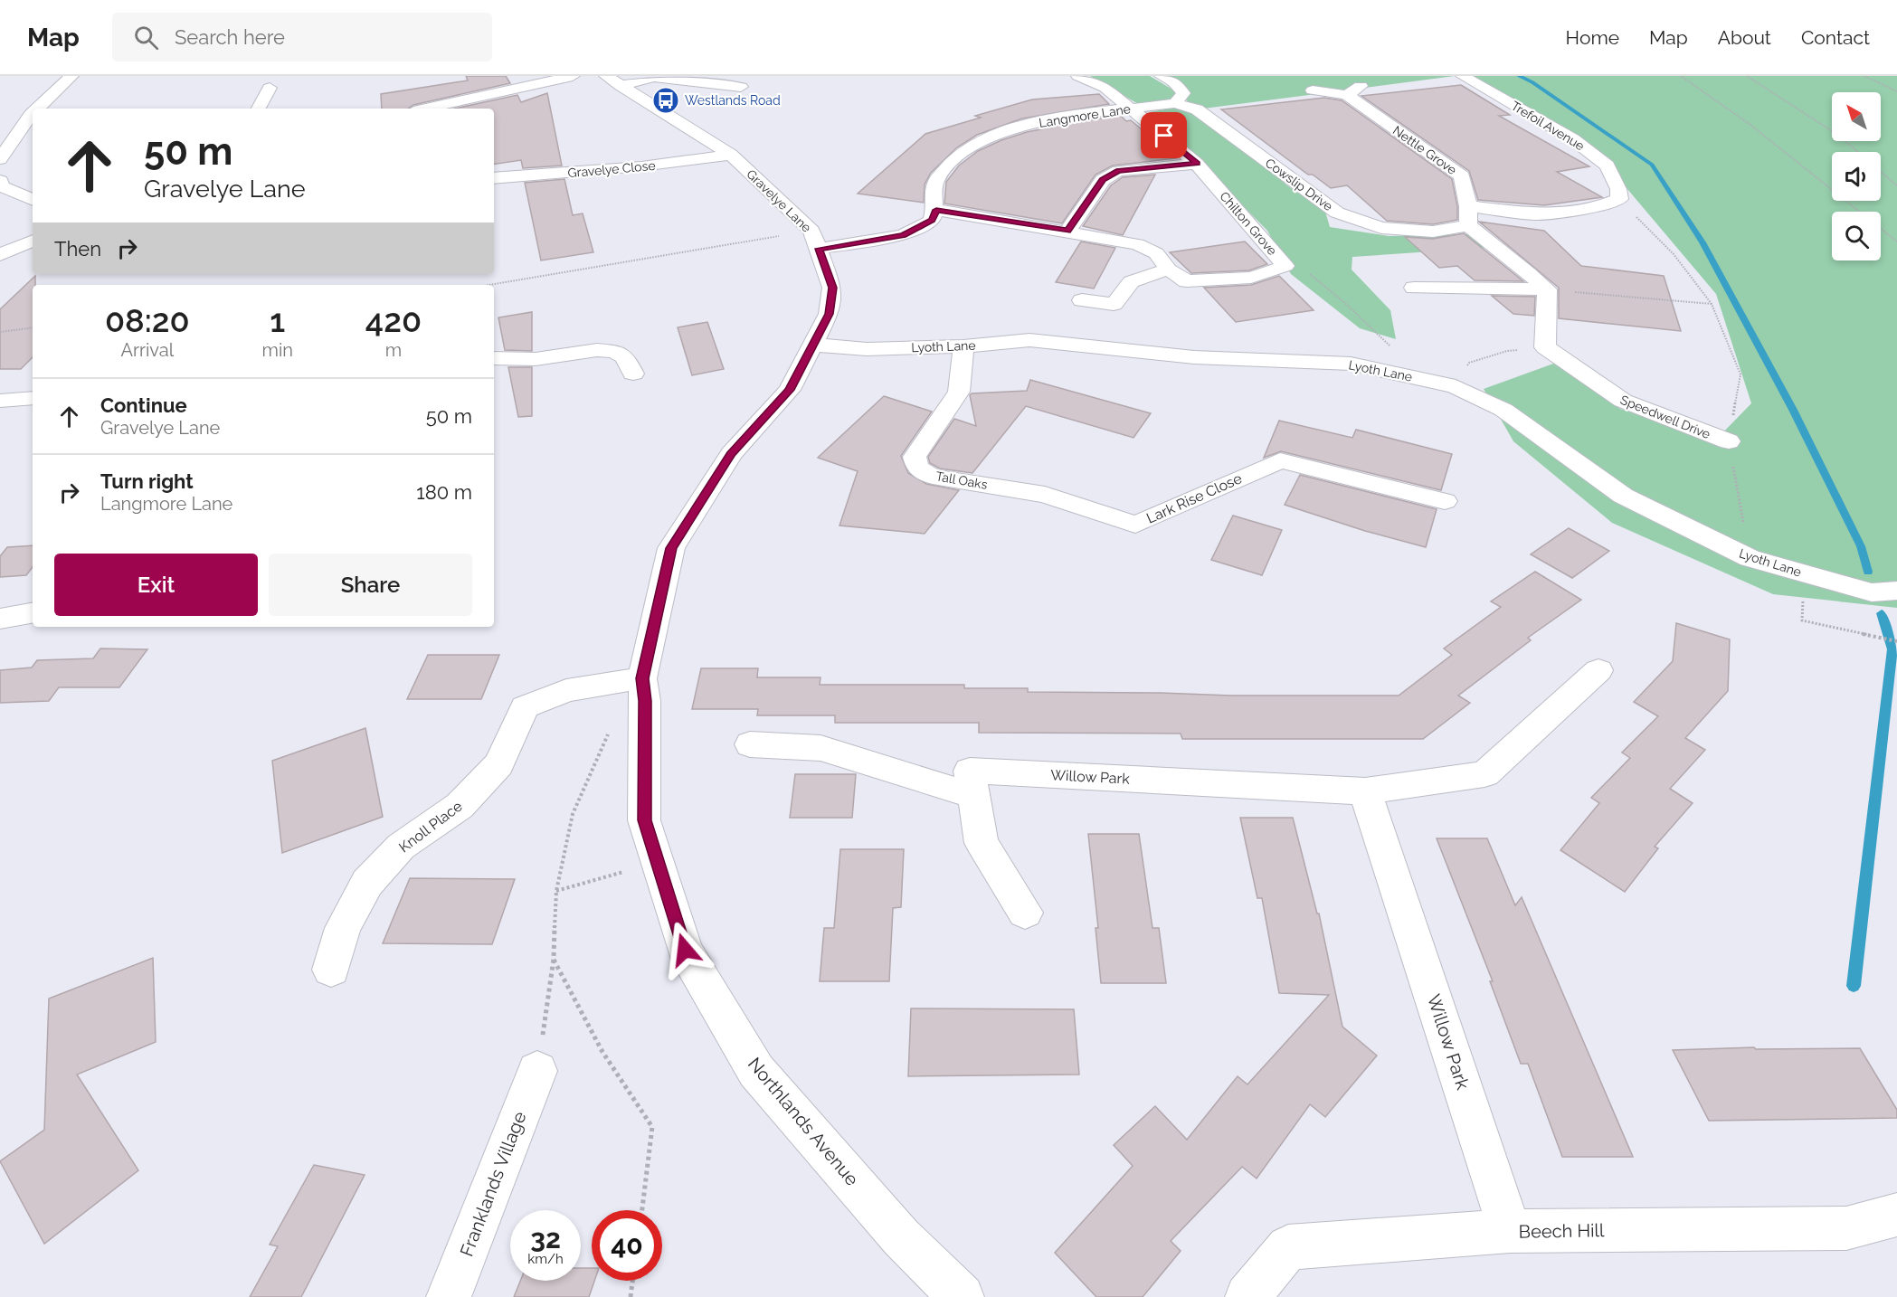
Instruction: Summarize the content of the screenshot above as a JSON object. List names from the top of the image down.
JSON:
{
  "streets": {
    "street": [
      "Langmore Lane",
      "Trefoil Avenue",
      "Nettle Grove",
      "Gravelye Close",
      "Cowslip Drive",
      "Gravelye Lane",
      "Chilton Grove",
      "Lyoth Lane",
      "Speedwell Drive",
      "Tall Oaks",
      "Lark Rise Close",
      "Willow Park",
      "Knoll Place",
      "Northlands Avenue",
      "Franklands Village",
      "Beech Hill"
    ]
  },
  "crossings": [
    ["Langmore Lane", "Cowslip Drive"],
    ["Langmore Lane", "Chilton Grove"],
    ["Nettle Grove", "Cowslip Drive"],
    ["Gravelye Close", "Gravelye Lane"],
    ["Gravelye Lane", "Lyoth Lane"],
    ["Gravelye Lane", "Knoll Place"],
    ["Gravelye Lane", "Northlands Avenue"],
    ["Lyoth Lane", "Tall Oaks"],
    ["Tall Oaks", "Lark Rise Close"],
    ["Willow Park", "Beech Hill"],
    ["Knoll Place", "Northlands Avenue"]
  ],
  "places": {
    "bus stop": ["Westlands Road"]
  },
  "north": "top left",
  "page": {
    "header": "Map",
    "search": "Search here",
    "nav": [
      "Home",
      "Map",
      "About",
      "Contact"
    ],
    "turn": ["50 m", "Gravelye Lane"],
    "then": "Then",
    "eta": [
      "08:20",
      "Arrival",
      "1",
      "min",
      "420",
      "m"
    ],
    "list": [
      {
        "name": "Continue",
        "note": "Gravelye Lane",
        "value": "50 m"
      },
      {
        "name": "Turn right",
        "note": "Langmore Lane",
        "value": "180 m"
      }
    ],
    "buttons": ["Exit", "Share"],
    "speed": "32 km/h",
    "limit": "40"
  }
}
